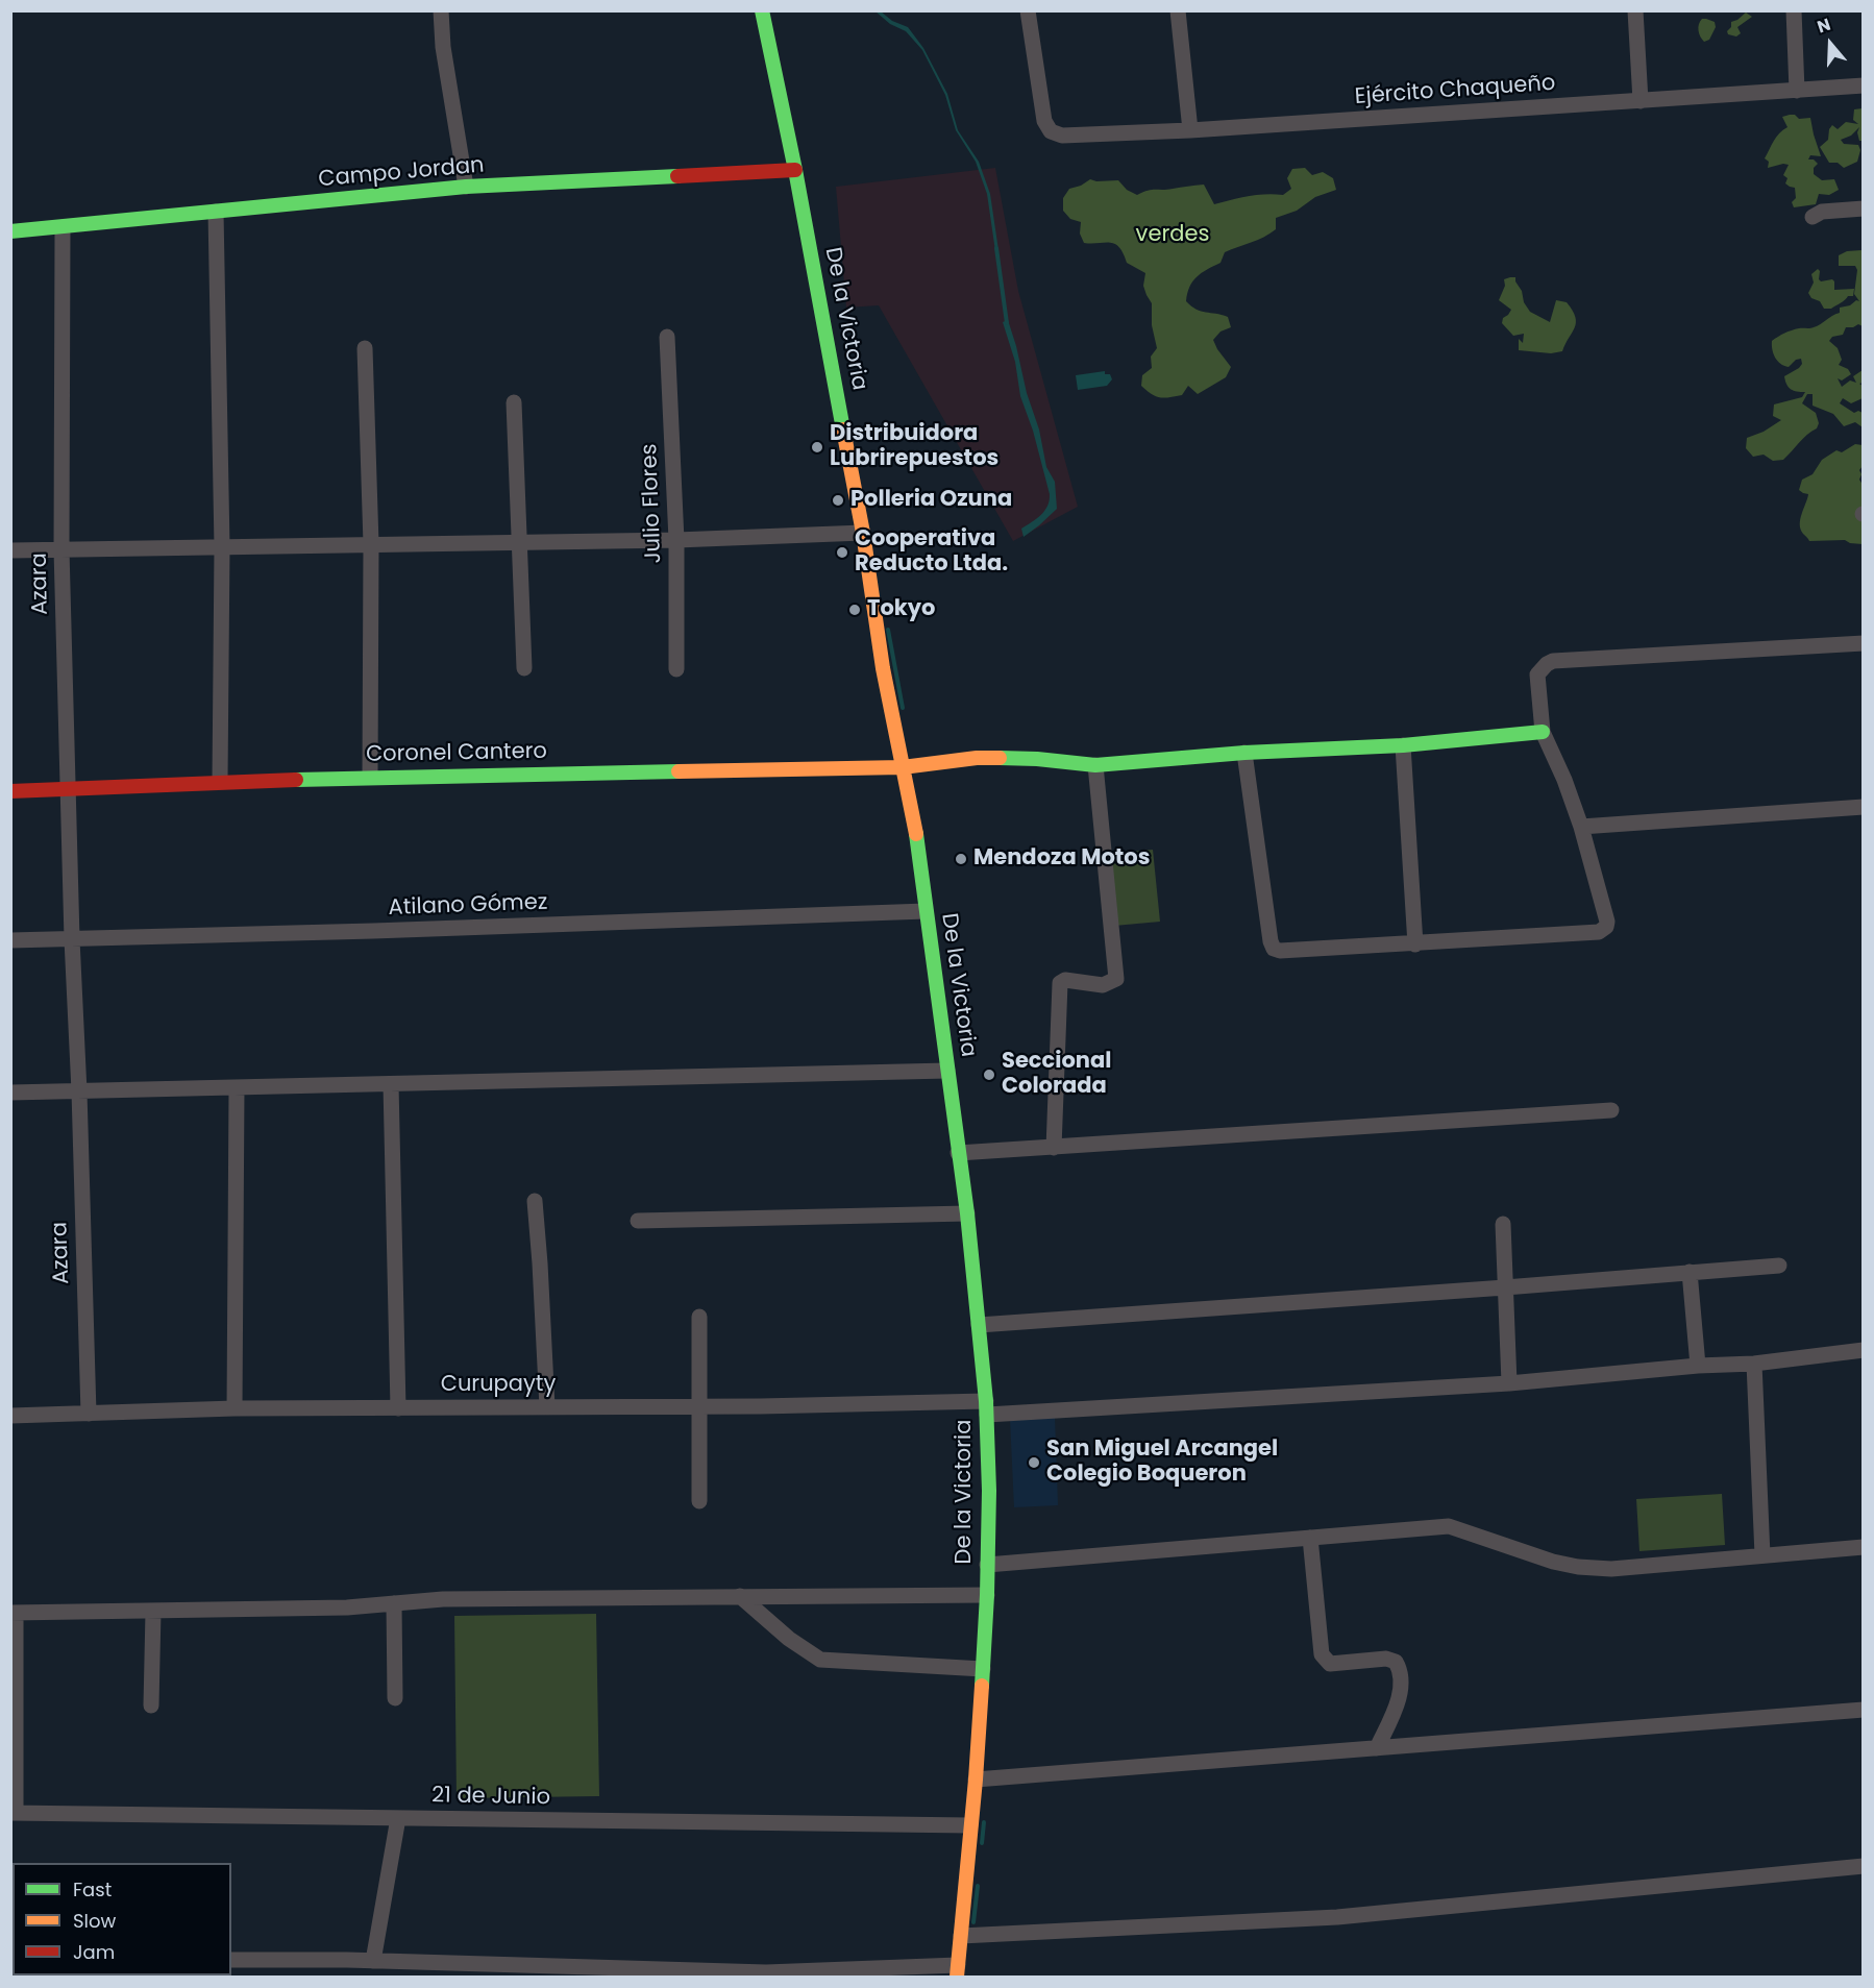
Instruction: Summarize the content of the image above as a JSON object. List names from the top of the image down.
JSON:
{
  "streets": {
    "street": [
      "Ejército Chaqueño",
      "Campo Jordan",
      "De la Victoria",
      "Julio Flores",
      "Azara",
      "Coronel Cantero",
      "Atilano Gómez",
      "Curupayty",
      "21 de Junio"
    ]
  },
  "crossings": [
    ["Campo Jordan", "De la Victoria"],
    ["Campo Jordan", "Azara"],
    ["De la Victoria", "Coronel Cantero"],
    ["De la Victoria", "Atilano Gómez"],
    ["De la Victoria", "Curupayty"],
    ["De la Victoria", "21 de Junio"],
    ["Azara", "Coronel Cantero"],
    ["Azara", "Atilano Gómez"],
    ["Azara", "Curupayty"]
  ],
  "parks": ["verdes"],
  "places": [
    "Distribuidora Lubrirepuestos",
    "Polleria Ozuna",
    "Cooperativa Reducto Ltda.",
    "Tokyo",
    "Mendoza Motos",
    "Seccional Colorada",
    "San Miguel Arcangel Colegio Boqueron"
  ],
  "legend": ["Fast", "Slow", "Jam"],
  "north": "top"
}
